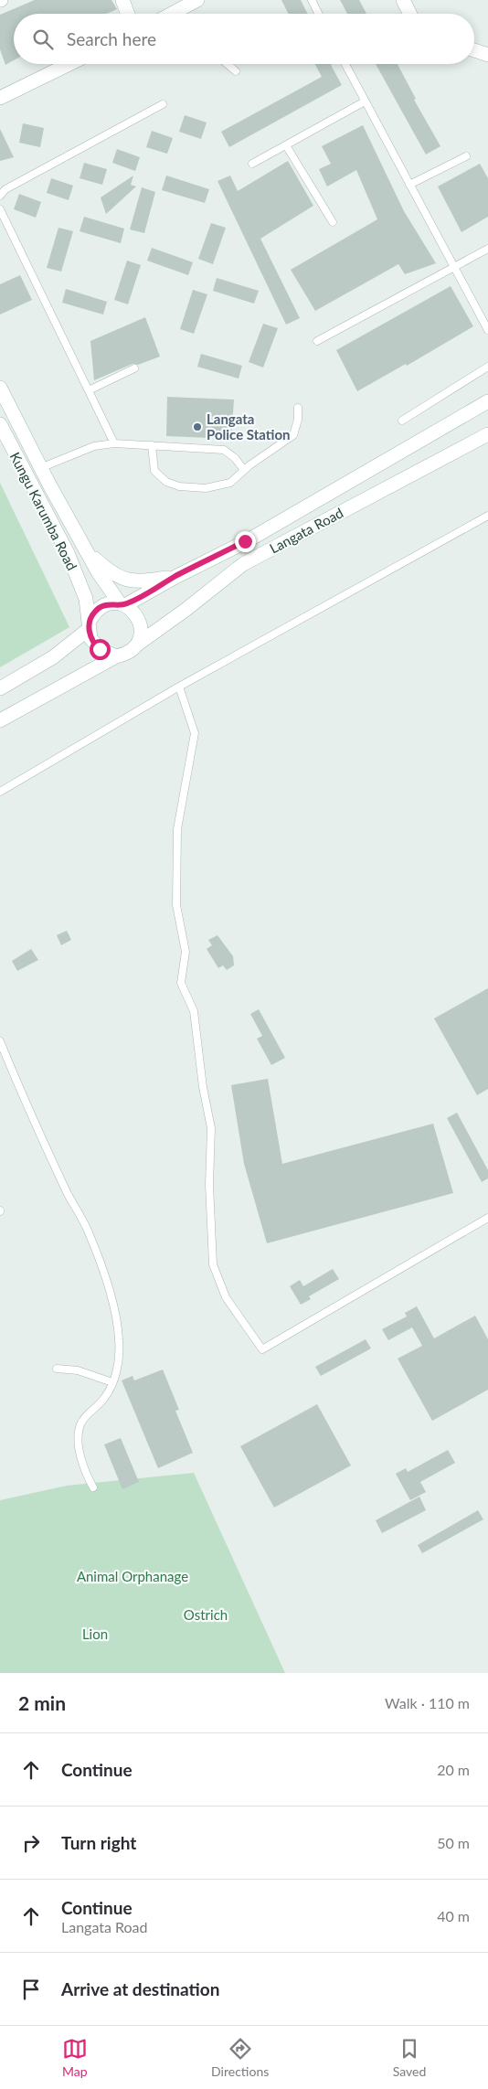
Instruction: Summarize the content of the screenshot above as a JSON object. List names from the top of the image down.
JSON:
{
  "streets": {
    "main road": ["Kungu Karumba Road", "Langata Road"]
  },
  "crossings": [
    ["Kungu Karumba Road", "Langata Road"]
  ],
  "parks": ["Animal Orphanage", "Ostrich", "Lion"],
  "places": ["Langata Police Station"],
  "page": {
    "search": "Search here",
    "heading": ["2 min", "Walk · 110 m"],
    "list": [
      ["Continue", "20 m"],
      ["Turn right", "50 m"],
      ["Continue", "Langata Road", "40 m"],
      "Arrive at destination"
    ],
    "nav": ["Map", "Directions", "Saved"]
  }
}
